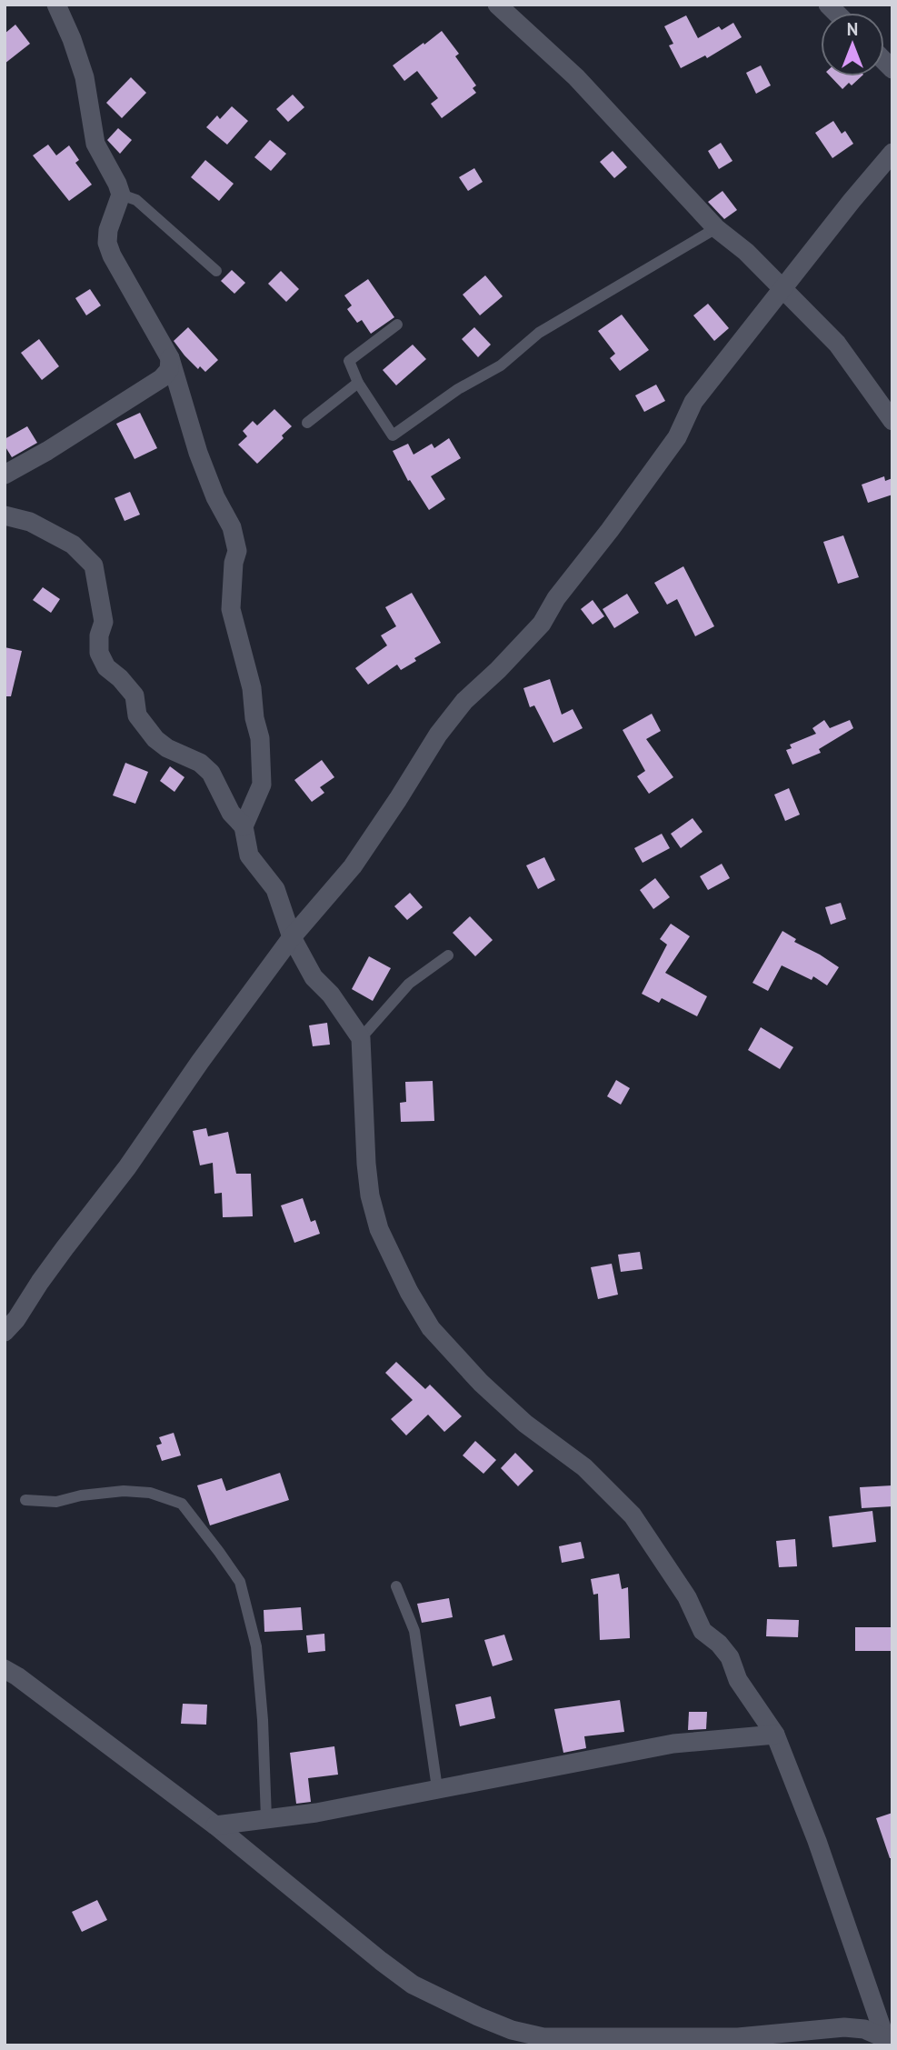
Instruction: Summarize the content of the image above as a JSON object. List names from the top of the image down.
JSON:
{
  "north": "top"
}
